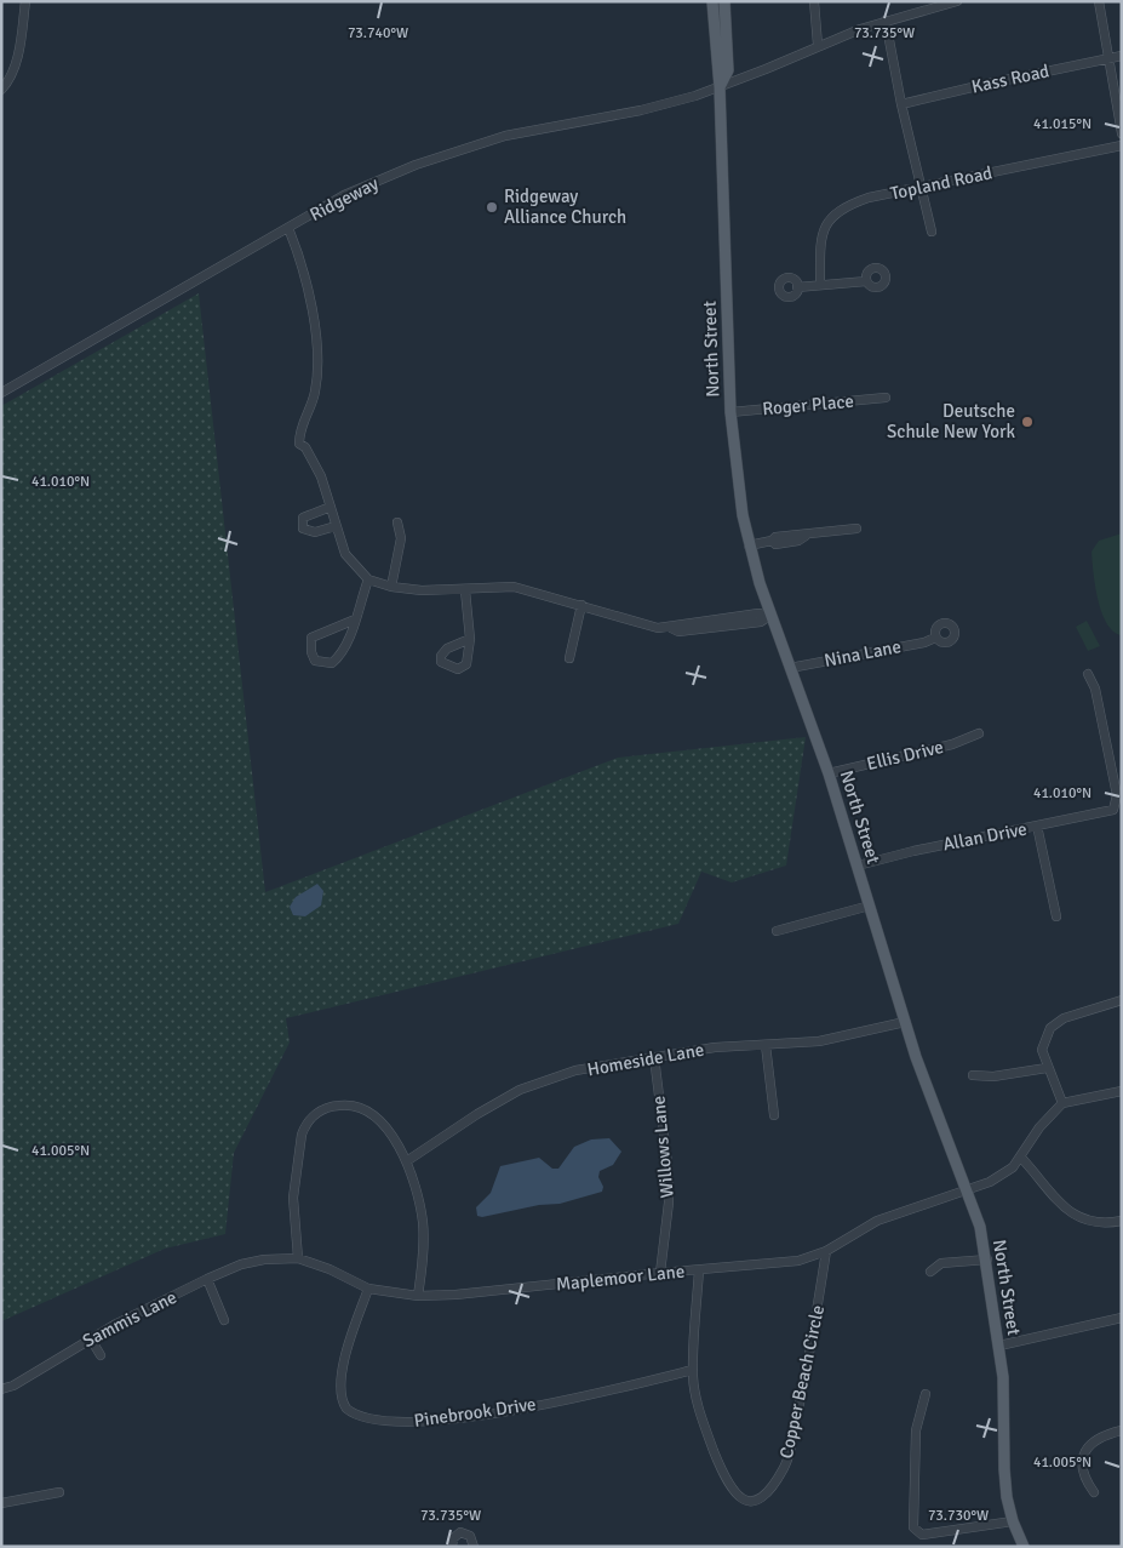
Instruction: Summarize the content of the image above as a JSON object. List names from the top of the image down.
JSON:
{
  "streets": {
    "main road": ["North Street"],
    "street": [
      "Kass Road",
      "Topland Road",
      "Ridgeway",
      "Roger Place",
      "Nina Lane",
      "Ellis Drive",
      "Allan Drive",
      "Homeside Lane",
      "Willows Lane",
      "Maplemoor Lane",
      "Sammis Lane",
      "Copper Beach Circle",
      "Pinebrook Drive"
    ]
  },
  "crossings": [
    ["Ridgeway", "North Street"],
    ["North Street", "Roger Place"],
    ["North Street", "Nina Lane"],
    ["North Street", "Ellis Drive"],
    ["North Street", "Allan Drive"],
    ["North Street", "Homeside Lane"],
    ["North Street", "Maplemoor Lane"],
    ["Homeside Lane", "Willows Lane"],
    ["Willows Lane", "Maplemoor Lane"],
    ["Maplemoor Lane", "Sammis Lane"],
    ["Maplemoor Lane", "Copper Beach Circle"],
    ["Maplemoor Lane", "Pinebrook Drive"],
    ["Copper Beach Circle", "Pinebrook Drive"]
  ],
  "places": ["Ridgeway Alliance Church", "Deutsche Schule New York"],
  "coordinates": [
    "73.740°W",
    "73.735°W",
    "41.015°N",
    "41.010°N",
    "41.005°N",
    "73.730°W"
  ]
}
